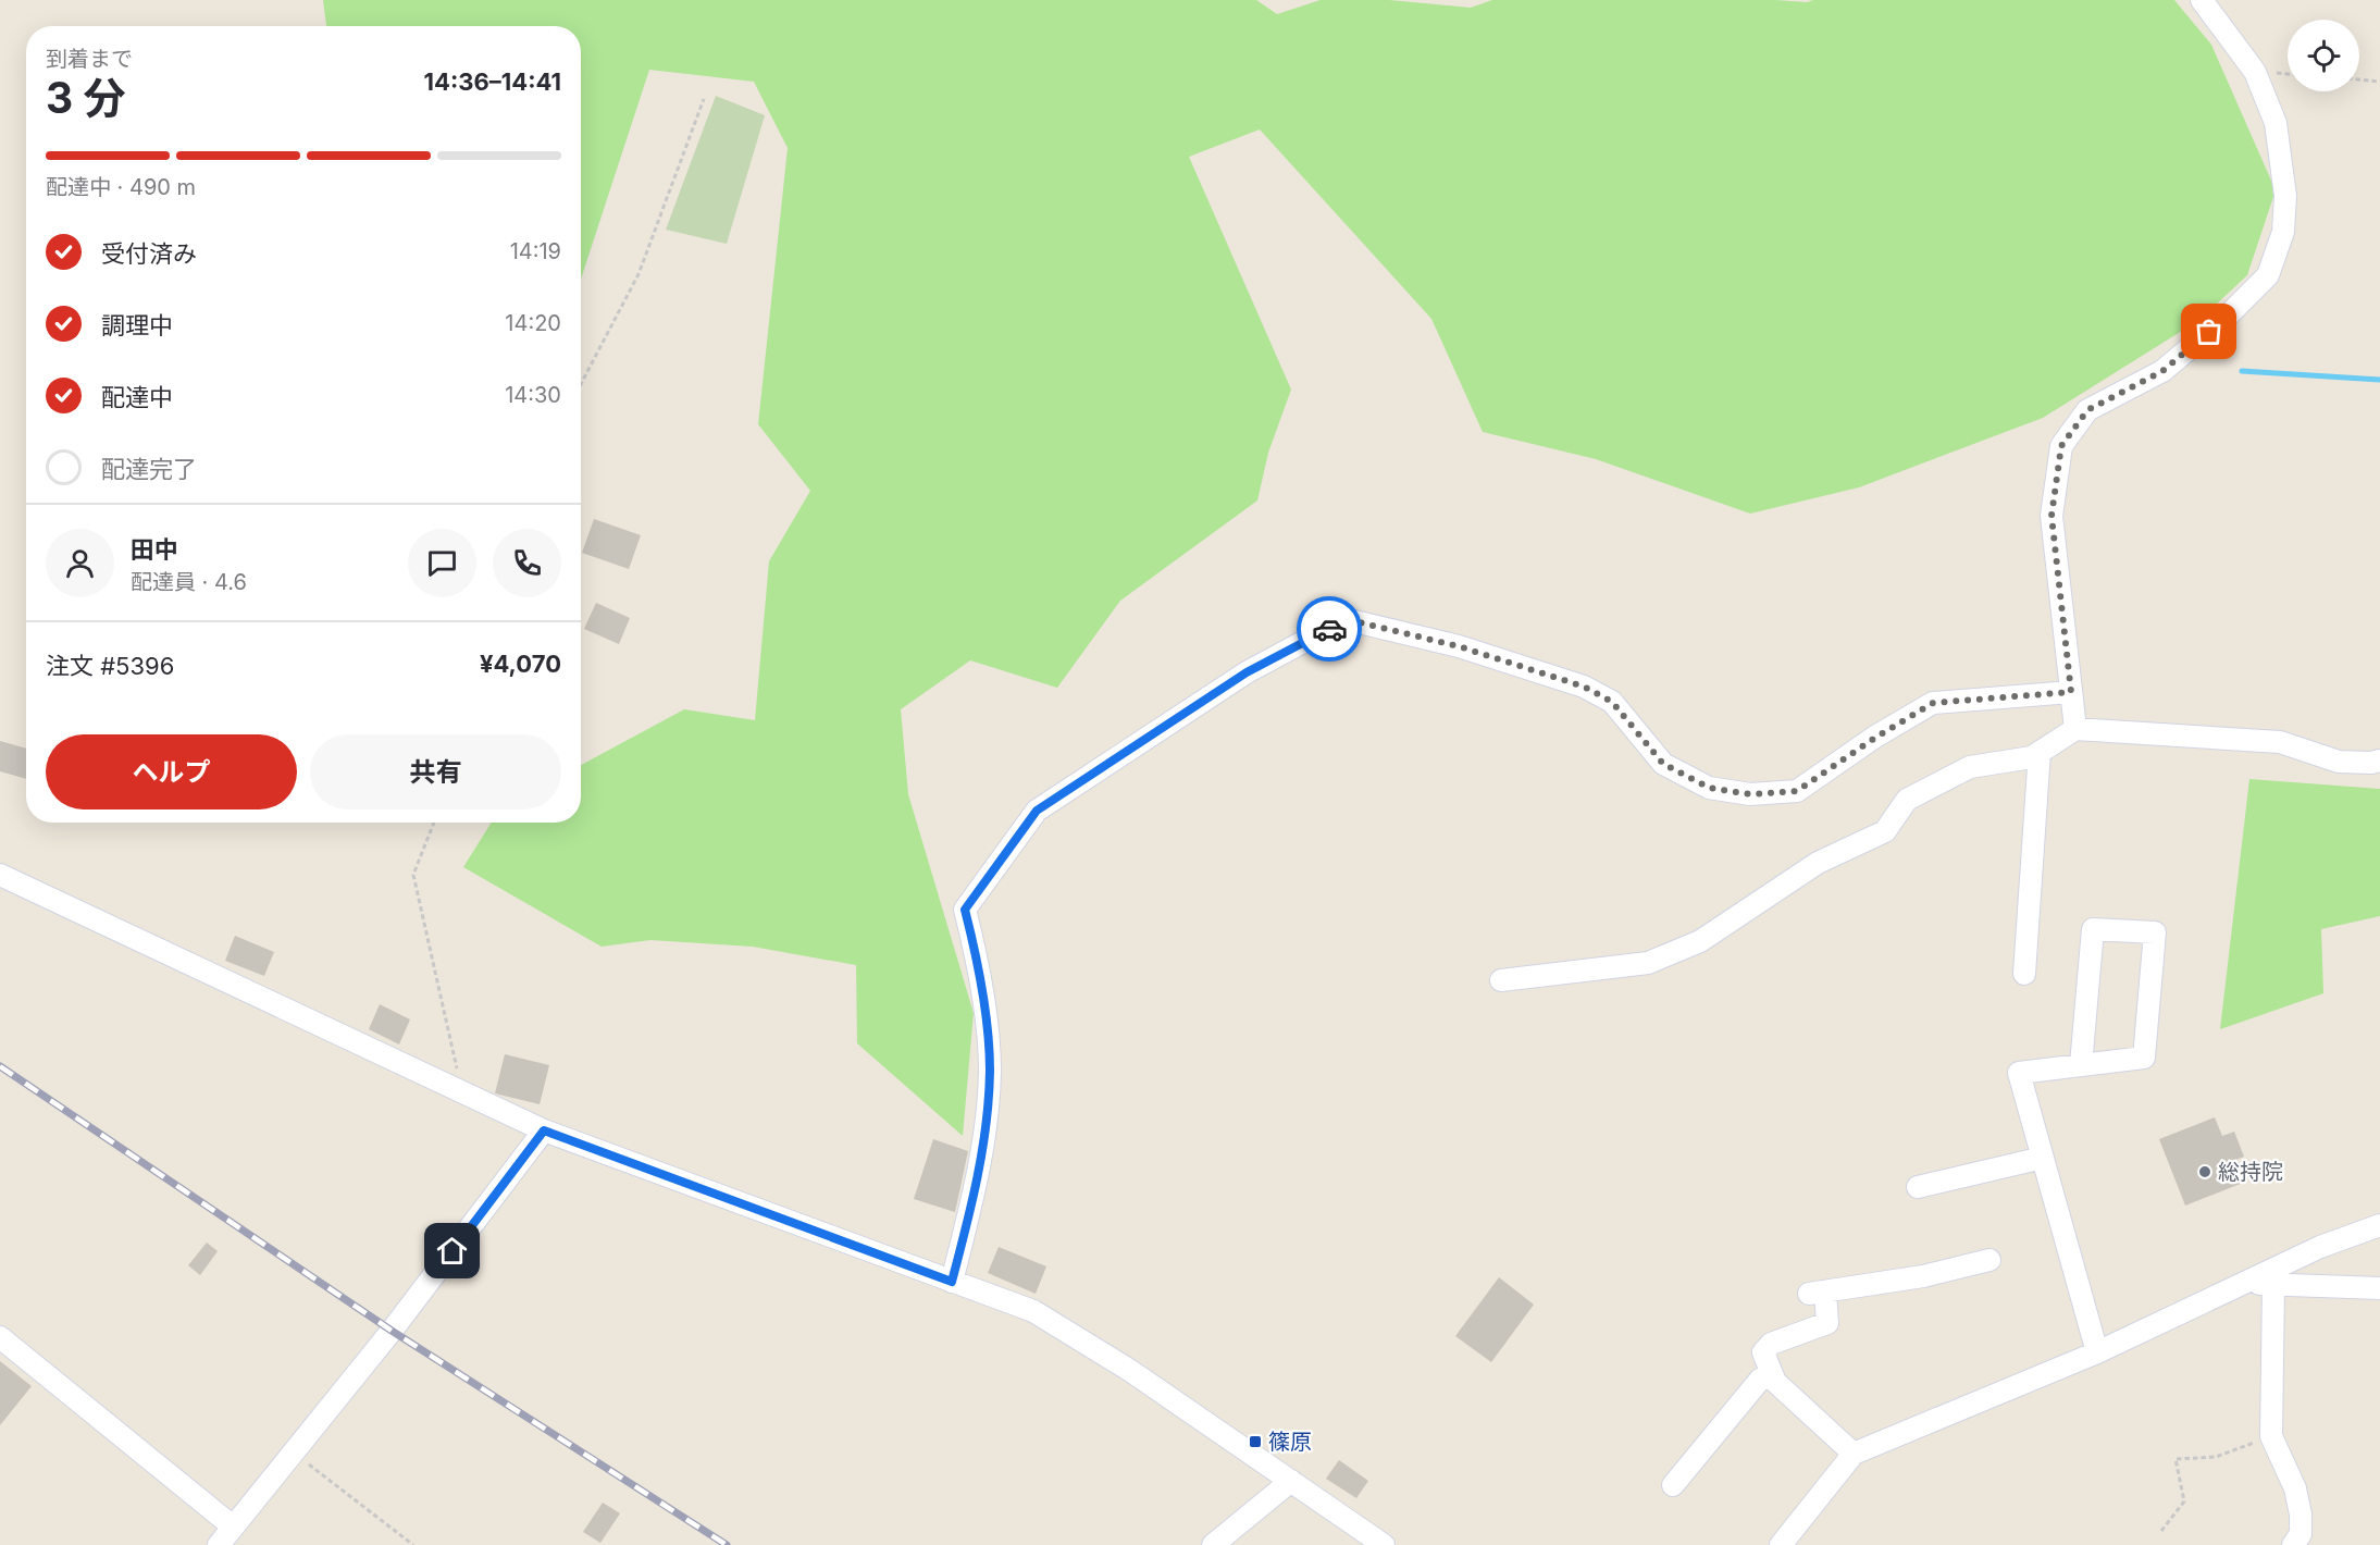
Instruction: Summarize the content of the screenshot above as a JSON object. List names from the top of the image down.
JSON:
{
  "places": {
    "other": ["総持院"],
    "transit": ["篠原"]
  },
  "page": {
    "heading": ["3 分", "到着まで", "14:36–14:41"],
    "panel": [
      "田中",
      "配達員 · 4.6",
      "注文 #5396",
      "¥4,070"
    ],
    "bar": "配達中 · 490 m",
    "list": [
      ["受付済み", "14:19"],
      ["調理中", "14:20"],
      ["配達中", "14:30"],
      "配達完了"
    ],
    "buttons": ["ヘルプ", "共有"]
  }
}
